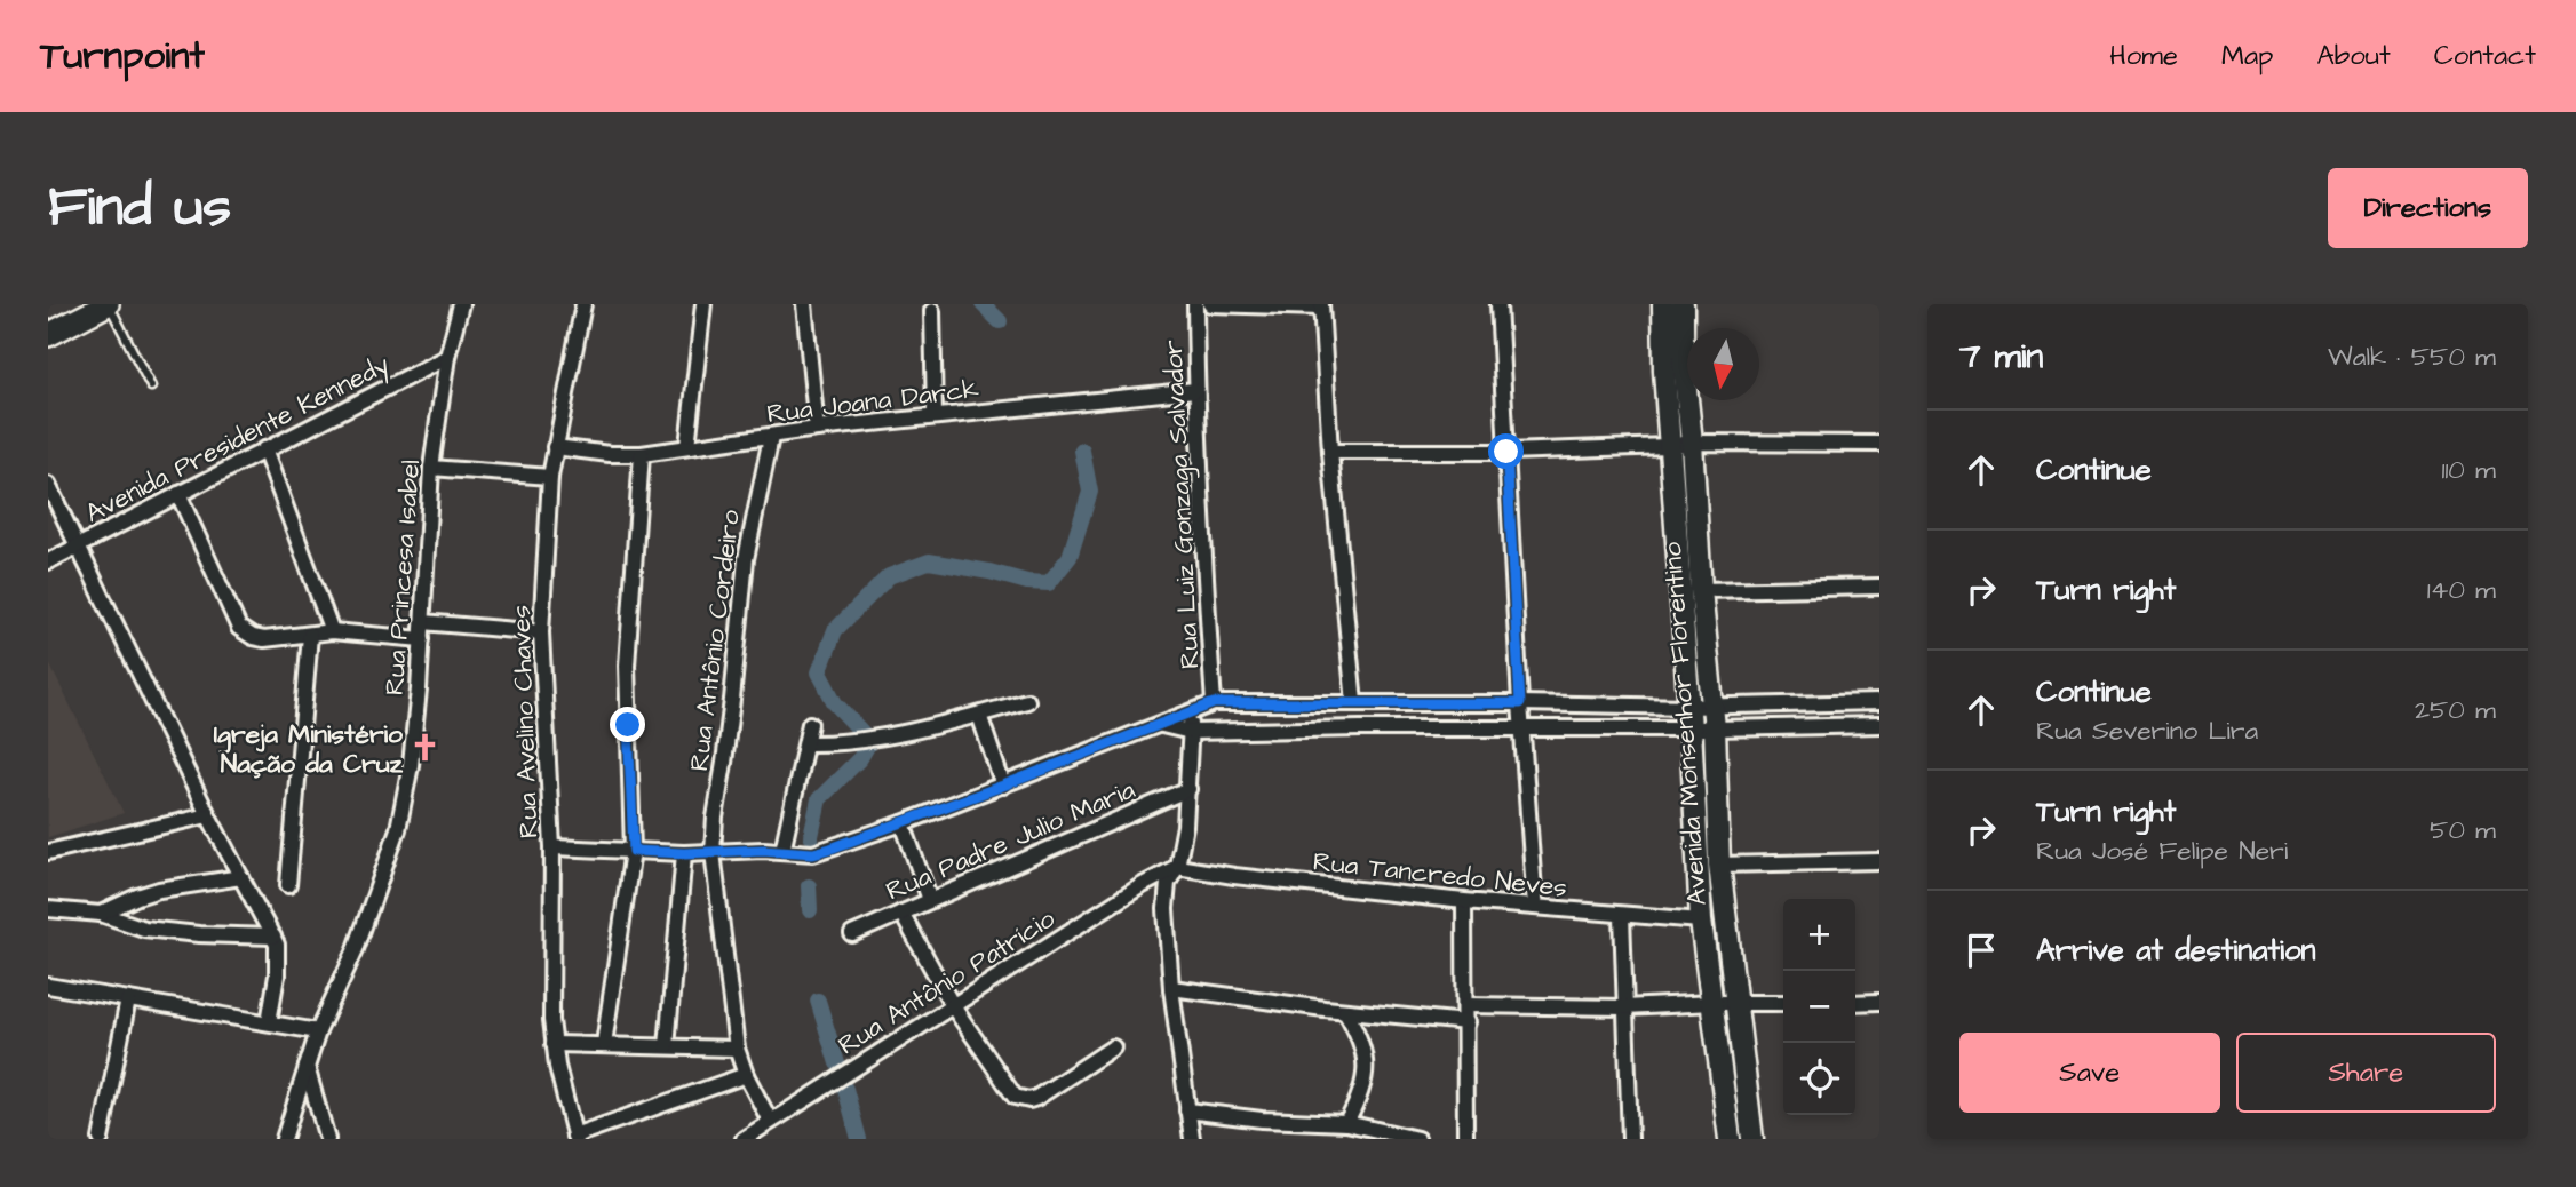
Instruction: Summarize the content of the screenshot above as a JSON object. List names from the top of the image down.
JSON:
{
  "streets": {
    "main road": ["Avenida Monsenhor Florentino"],
    "street": [
      "Rua Joana Darck",
      "Avenida Presidente Kennedy",
      "Rua Luiz Gonzaga Salvador",
      "Rua Princesa Isabel",
      "Rua Antônio Cordeiro",
      "Rua Avelino Chaves",
      "Rua Padre Julio Maria",
      "Rua Tancredo Neves",
      "Rua Antônio Patrício"
    ]
  },
  "crossings": [
    ["Rua Joana Darck", "Rua Luiz Gonzaga Salvador"],
    ["Rua Joana Darck", "Rua Antônio Cordeiro"],
    ["Rua Joana Darck", "Rua Avelino Chaves"],
    ["Avenida Presidente Kennedy", "Rua Princesa Isabel"],
    ["Rua Antônio Cordeiro", "Rua Antônio Patrício"],
    ["Avenida Monsenhor Florentino", "Rua Tancredo Neves"],
    ["Rua Tancredo Neves", "Rua Antônio Patrício"]
  ],
  "places": {
    "church": ["Igreja Ministério Nação da Cruz"]
  },
  "north": "bottom",
  "page": {
    "header": "Turnpoint",
    "nav": [
      "Home",
      "Map",
      "About",
      "Contact"
    ],
    "buttons": [
      "Directions",
      ["Save", "Share"]
    ],
    "title": "Find us",
    "heading": ["7 min", "Walk · 550 m"],
    "list": [
      ["Continue", "110 m"],
      ["Turn right", "140 m"],
      ["Continue", "Rua Severino Lira", "250 m"],
      ["Turn right", "Rua José Felipe Neri", "50 m"],
      "Arrive at destination"
    ],
    "map_buttons": ["+", "−"]
  }
}
